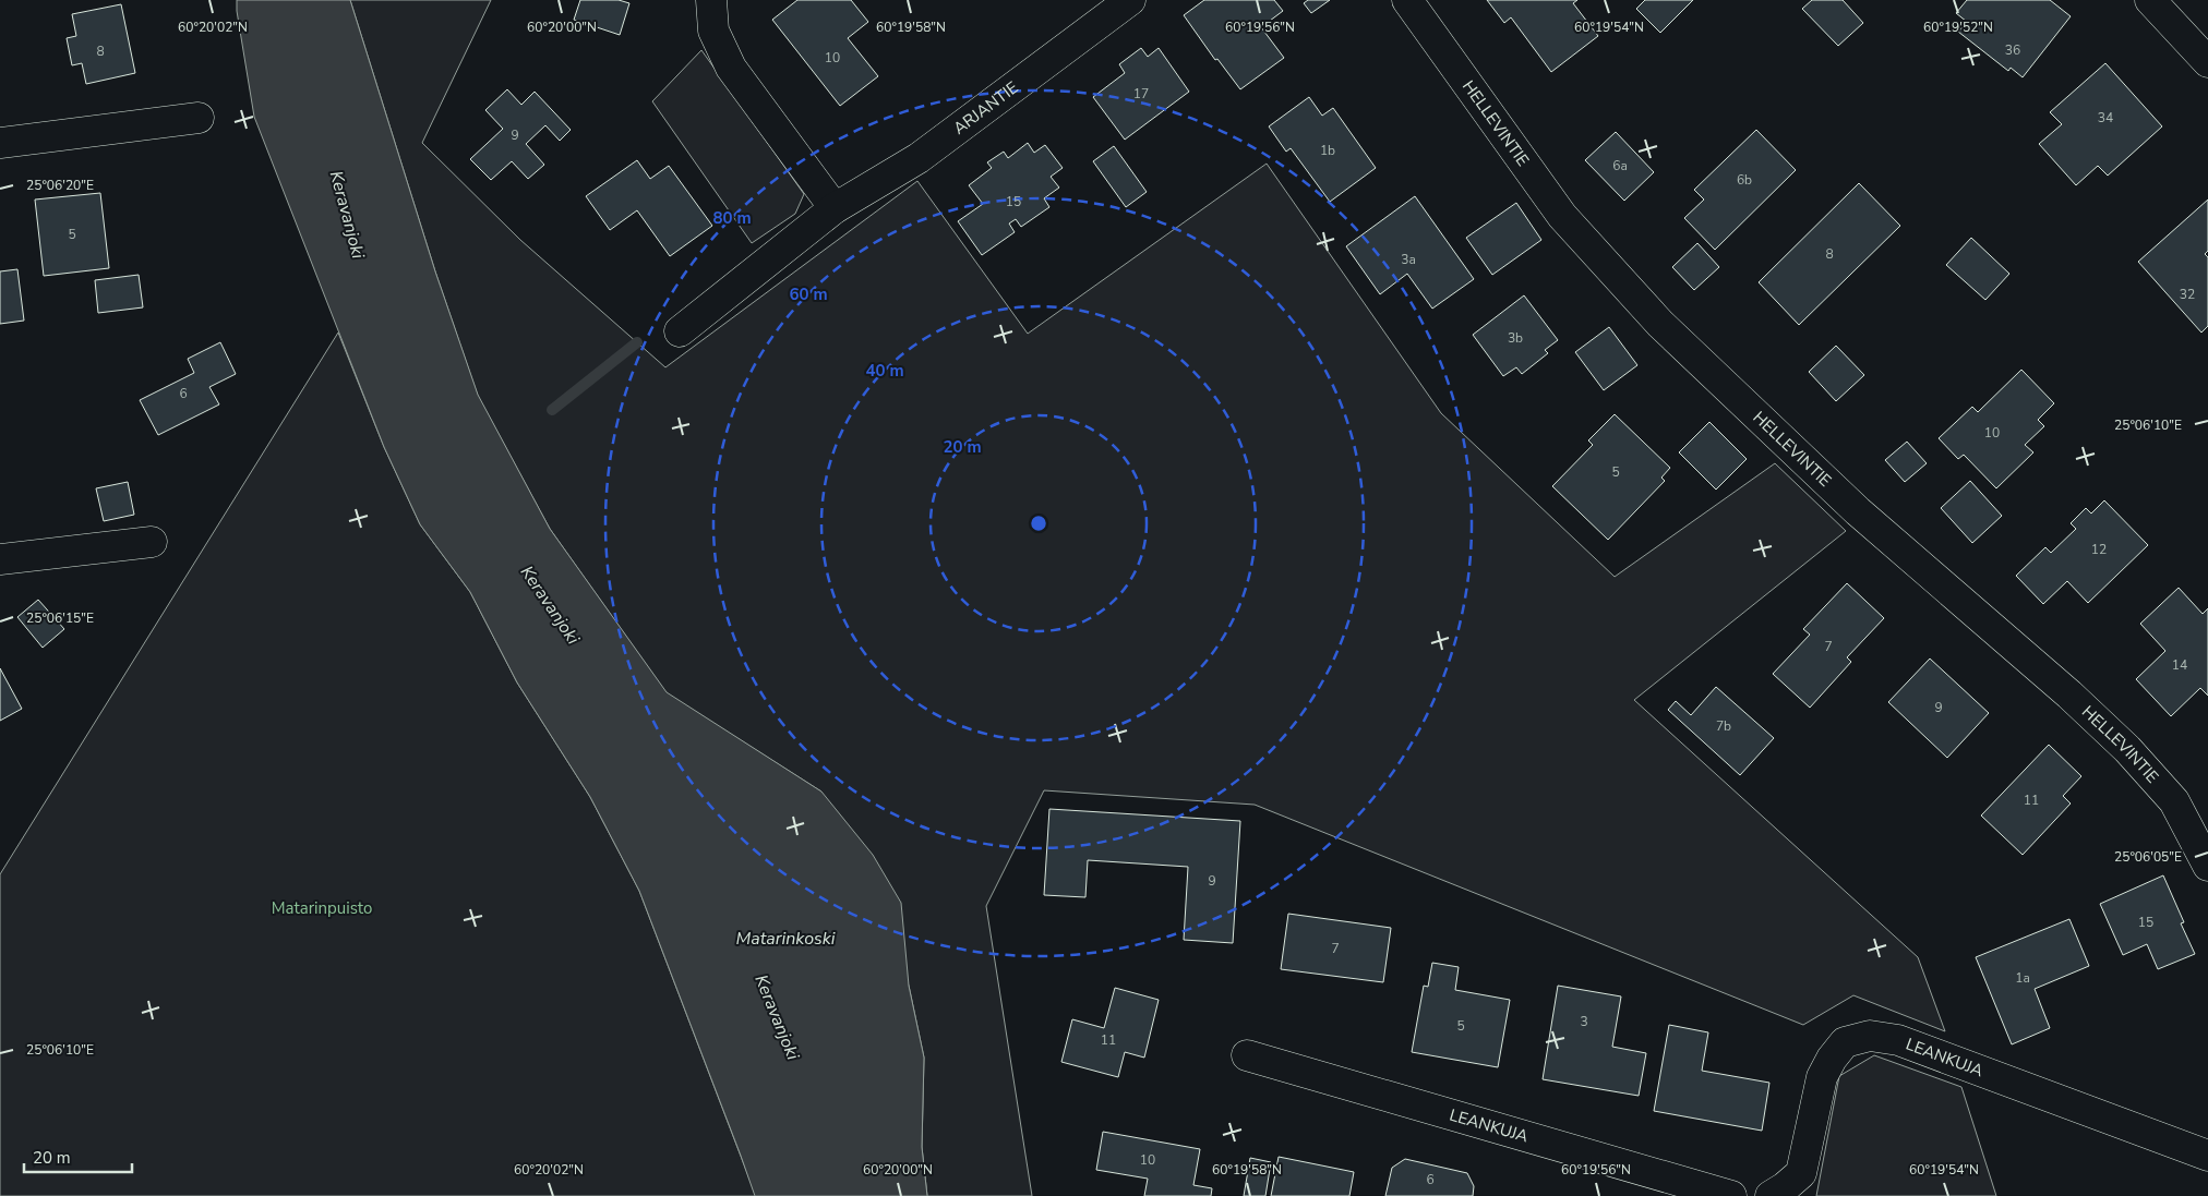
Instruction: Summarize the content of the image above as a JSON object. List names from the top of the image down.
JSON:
{
  "streets": {
    "street": ["ARJANTIE", "HELLEVINTIE", "LEANKUJA"]
  },
  "water": ["Keravanjoki", "Matarinkoski"],
  "parks": ["Matarinpuisto"],
  "house_numbers": [
    "36",
    "8",
    "10",
    "17",
    "34",
    "9",
    "1b",
    "6a",
    "6b",
    "15",
    "5",
    "8",
    "3a",
    "32",
    "3b",
    "6",
    "10",
    "5",
    "12",
    "7",
    "14",
    "9",
    "7b",
    "11",
    "9",
    "15",
    "7",
    "1a",
    "3",
    "5",
    "11",
    "10",
    "6"
  ],
  "scale_bar": "20 m",
  "coordinates": [
    "60°20'02\"N",
    "60°20'00\"N",
    "60°19'58\"N",
    "60°19'56\"N",
    "60°19'54\"N",
    "60°19'52\"N",
    "25°06'20\"E",
    "25°06'10\"E",
    "25°06'15\"E",
    "25°06'05\"E"
  ],
  "rings": [
    "80 m",
    "60 m",
    "40 m",
    "20 m"
  ]
}
